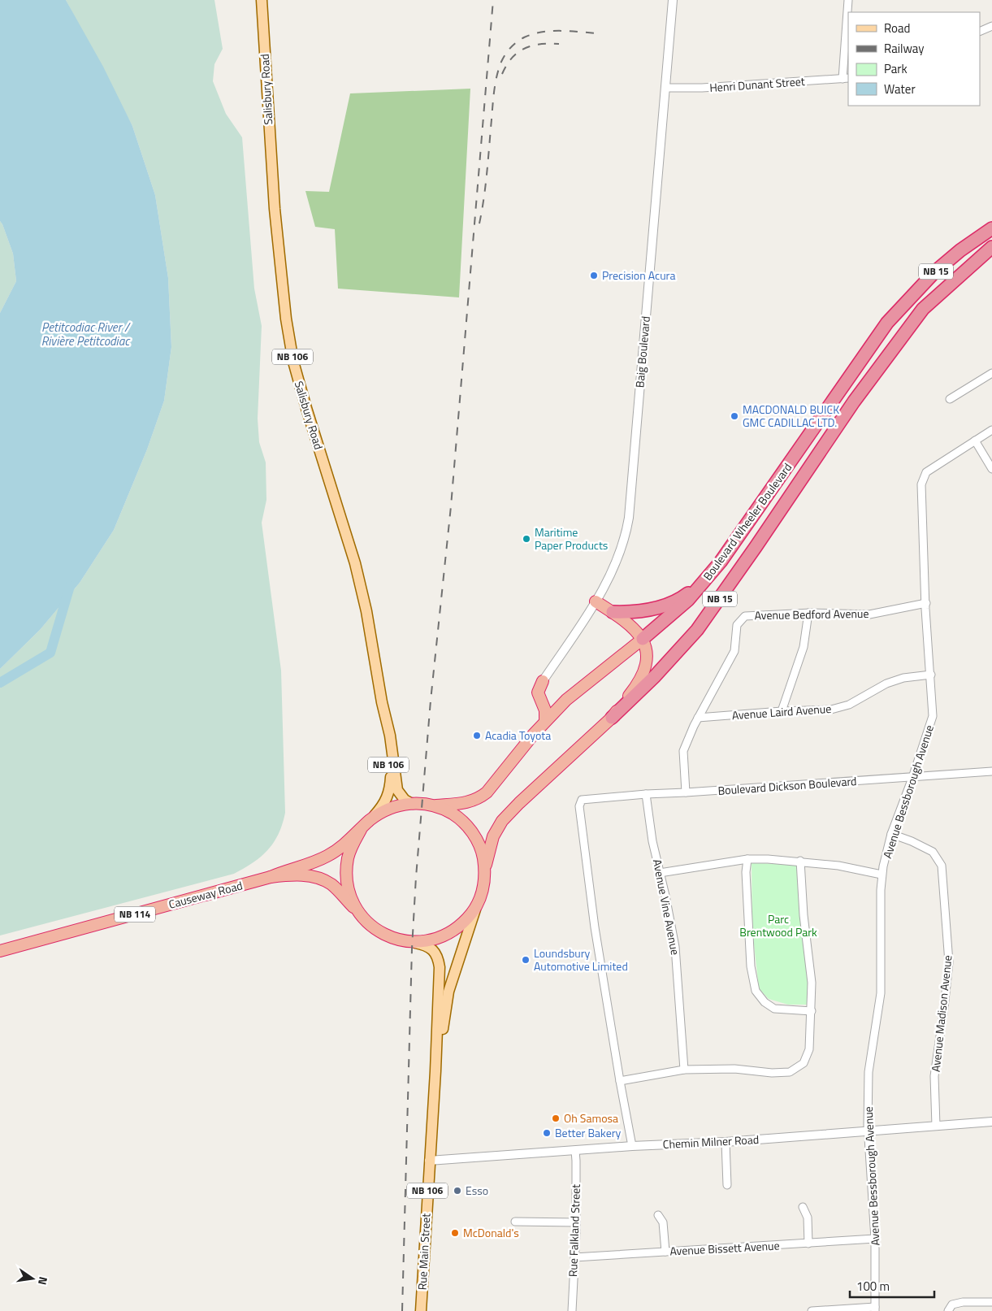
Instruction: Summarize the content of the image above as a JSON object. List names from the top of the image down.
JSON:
{
  "streets": {
    "highway": [
      "NB 15",
      "Boulevard Wheeler Boulevard",
      "Causeway Road",
      "NB 114"
    ],
    "main road": ["Salisbury Road", "NB 106", "Rue Main Street"],
    "street": [
      "Henri Dunant Street",
      "Baig Boulevard",
      "Avenue Bedford Avenue",
      "Avenue Laird Avenue",
      "Boulevard Dickson Boulevard",
      "Avenue Bessborough Avenue",
      "Avenue Vine Avenue",
      "Avenue Madison Avenue",
      "Chemin Milner Road",
      "Rue Falkland Street",
      "Avenue Bissett Avenue"
    ]
  },
  "crossings": [
    ["Henri Dunant Street", "Baig Boulevard"],
    ["Salisbury Road", "Boulevard Wheeler Boulevard"],
    ["Salisbury Road", "Causeway Road"],
    ["Salisbury Road", "Rue Main Street"],
    ["Boulevard Wheeler Boulevard", "Causeway Road"],
    ["Boulevard Wheeler Boulevard", "Rue Main Street"],
    ["Avenue Bedford Avenue", "Avenue Laird Avenue"],
    ["Avenue Bedford Avenue", "Avenue Bessborough Avenue"],
    ["Avenue Laird Avenue", "Avenue Bessborough Avenue"],
    ["Boulevard Dickson Boulevard", "Avenue Bessborough Avenue"],
    ["Boulevard Dickson Boulevard", "Avenue Vine Avenue"],
    ["Avenue Bessborough Avenue", "Avenue Madison Avenue"],
    ["Avenue Bessborough Avenue", "Chemin Milner Road"],
    ["Avenue Bessborough Avenue", "Avenue Bissett Avenue"],
    ["Causeway Road", "Rue Main Street"],
    ["Avenue Madison Avenue", "Chemin Milner Road"],
    ["Chemin Milner Road", "Rue Falkland Street"],
    ["Chemin Milner Road", "Rue Main Street"],
    ["Rue Falkland Street", "Avenue Bissett Avenue"]
  ],
  "water": ["Petitcodiac River / Rivière Petitcodiac"],
  "parks": ["Parc Brentwood Park"],
  "places": [
    "Precision Acura",
    "MACDONALD BUICK GMC CADILLAC LTD.",
    "Maritime Paper Products",
    "Acadia Toyota",
    "Loundsbury Automotive Limited",
    "Oh Samosa",
    "Better Bakery",
    "Esso",
    "McDonald's"
  ],
  "legend": [
    "Road",
    "Railway",
    "Park",
    "Water"
  ],
  "scale_bar": "100 m",
  "north": "right"
}
